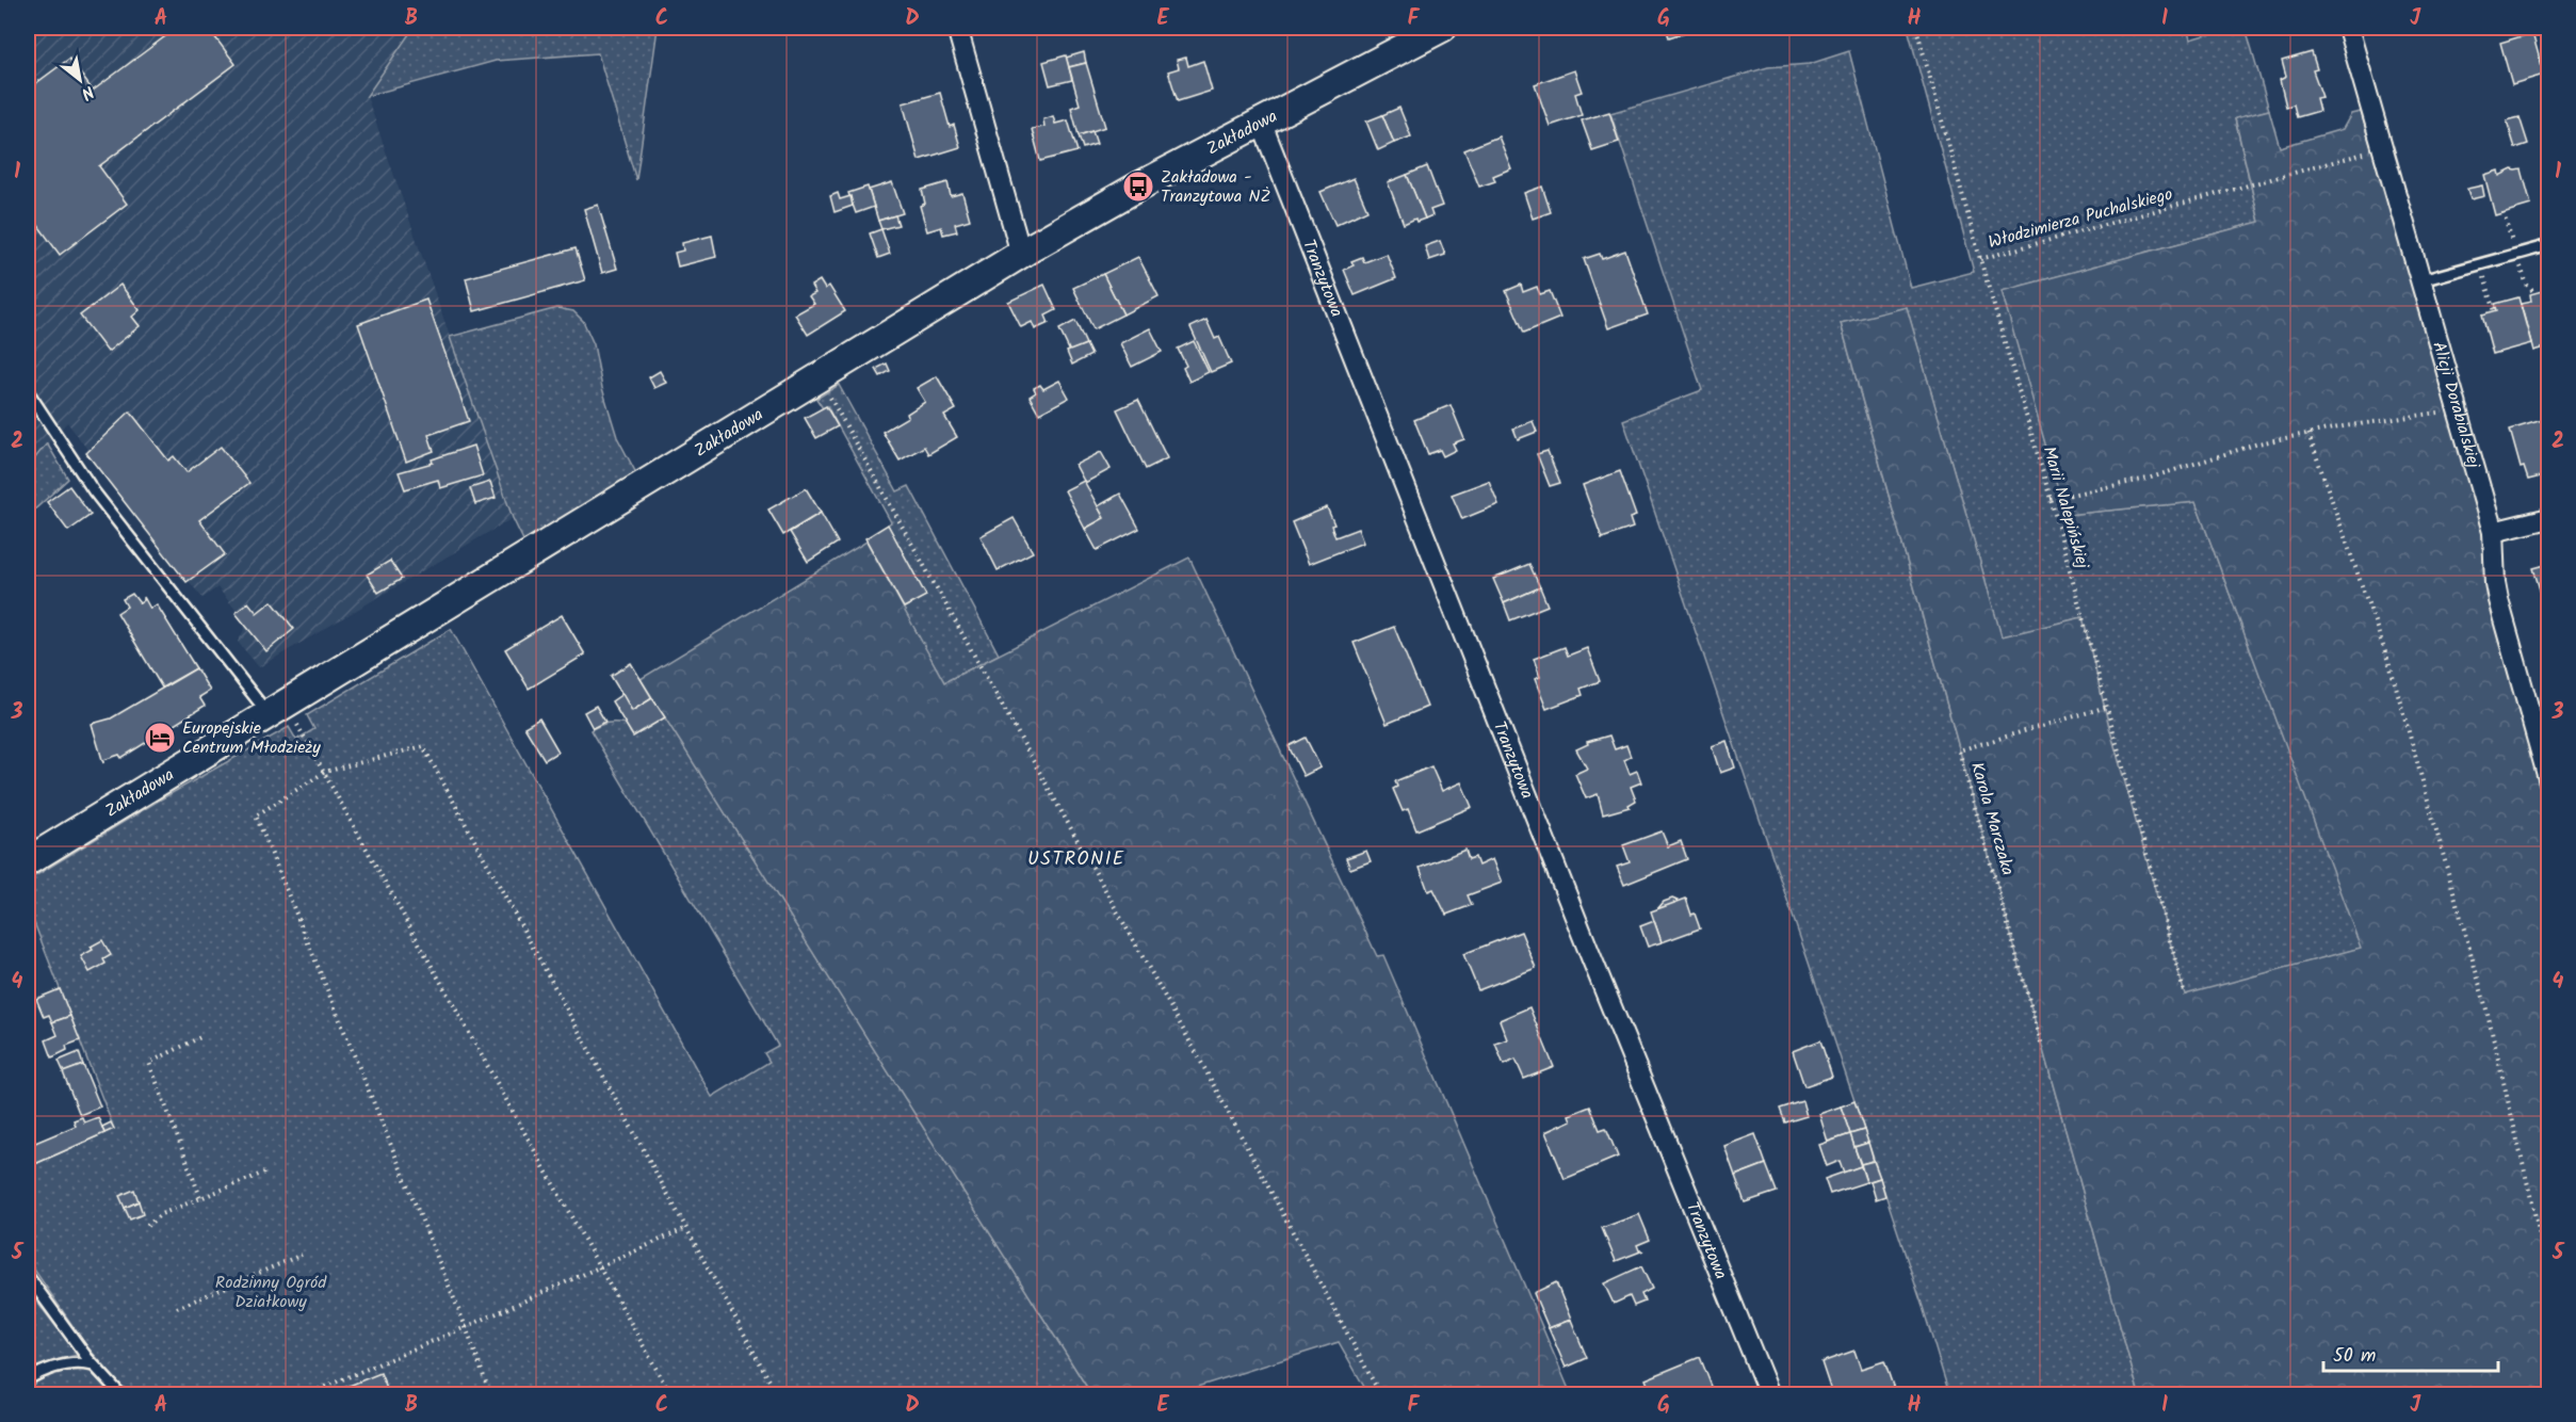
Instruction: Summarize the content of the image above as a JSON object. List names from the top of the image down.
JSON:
{
  "streets": {
    "street": ["Zakładowa", "Tranzytowa", "Alicji Dorabialskiej"],
    "path": ["Włodzimierza Puchalskiego", "Marii Nalepińskiej", "Karola Marczaka"]
  },
  "crossings": [
    ["Zakładowa", "Tranzytowa"],
    ["Włodzimierza Puchalskiego", "Alicji Dorabialskiej"],
    ["Włodzimierza Puchalskiego", "Marii Nalepińskiej"],
    ["Marii Nalepińskiej", "Karola Marczaka"]
  ],
  "districts": ["USTRONIE"],
  "parks": ["Rodzinny Ogród Działkowy"],
  "places": {
    "bus stop": ["Zakładowa - Tranzytowa NŻ"],
    "hotel": ["Europejskie Centrum Młodzieży"]
  },
  "scale_bar": "50 m",
  "north": "bottom right",
  "grid": {
    "columns": [
      "A",
      "B",
      "C",
      "D",
      "E",
      "F",
      "G",
      "H",
      "I",
      "J"
    ],
    "rows": [
      "1",
      "2",
      "3",
      "4",
      "5"
    ]
  }
}
